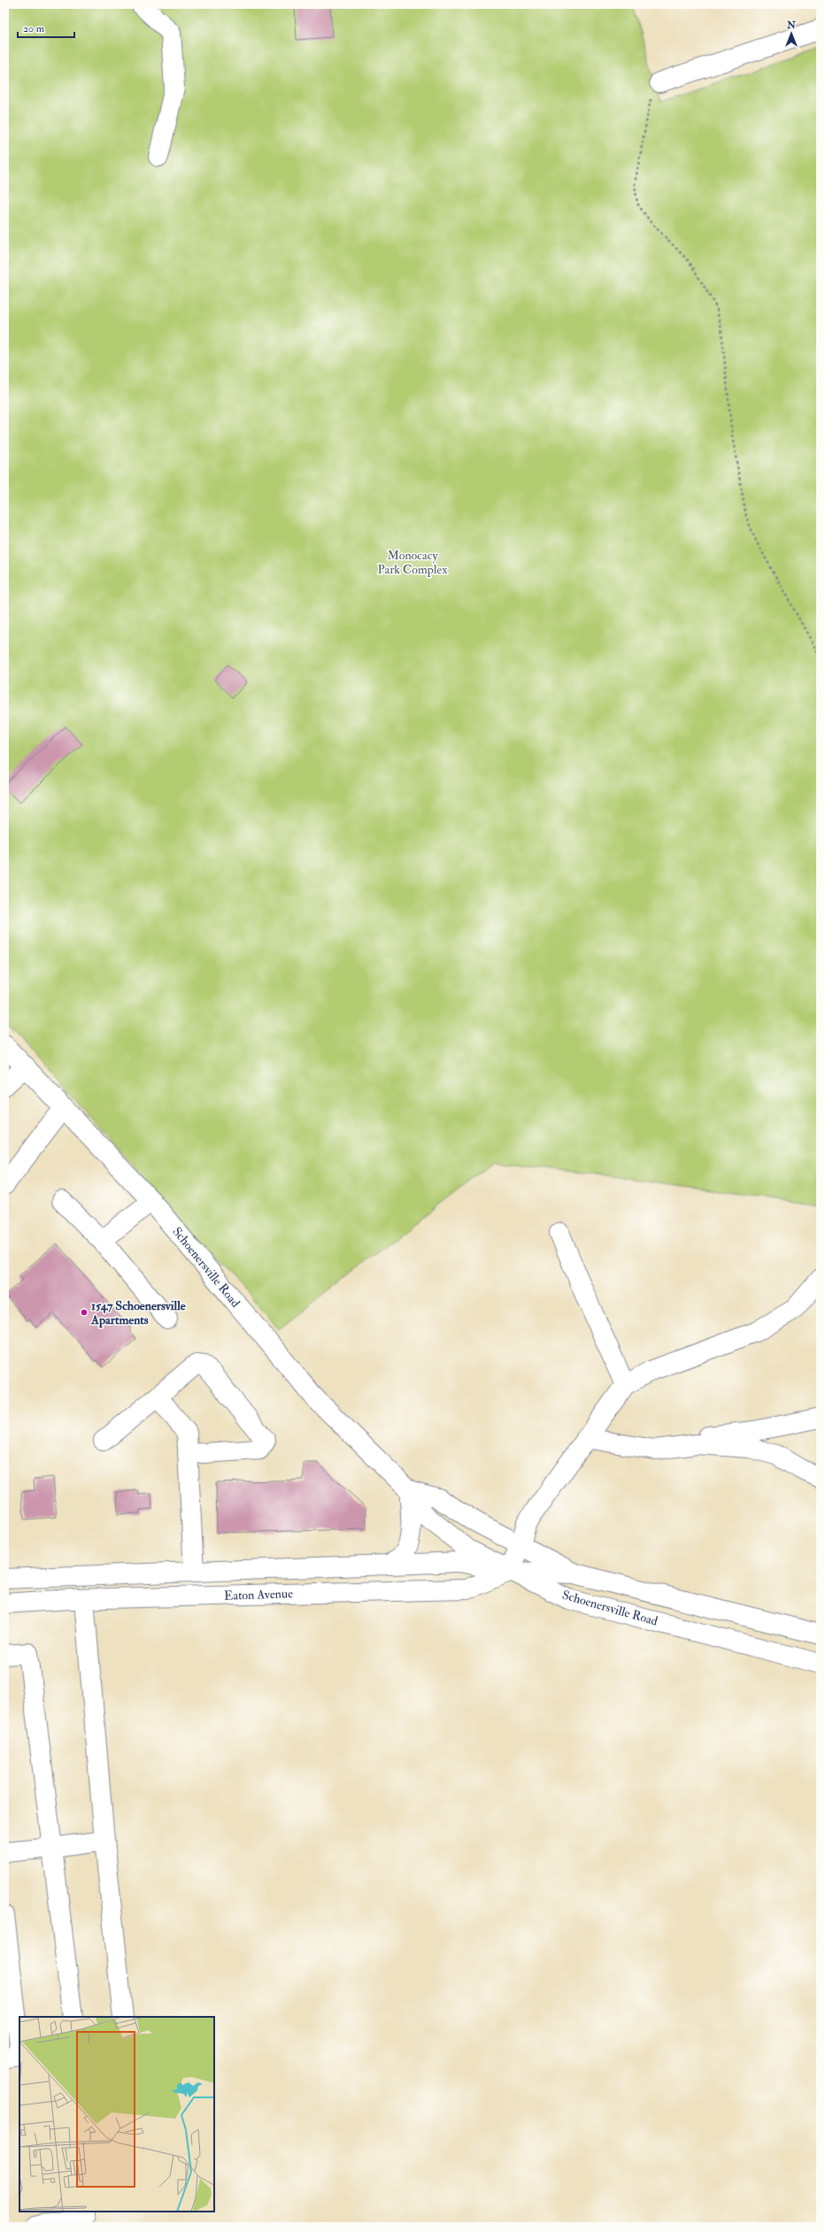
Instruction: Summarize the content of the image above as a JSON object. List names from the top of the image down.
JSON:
{
  "streets": {
    "main road": ["Schoenersville Road", "Eaton Avenue"]
  },
  "crossings": [
    ["Schoenersville Road", "Eaton Avenue"]
  ],
  "parks": ["Monocacy Park Complex"],
  "places": ["1547 Schoenersville Apartments"],
  "scale_bar": "20 m",
  "north": "top"
}
